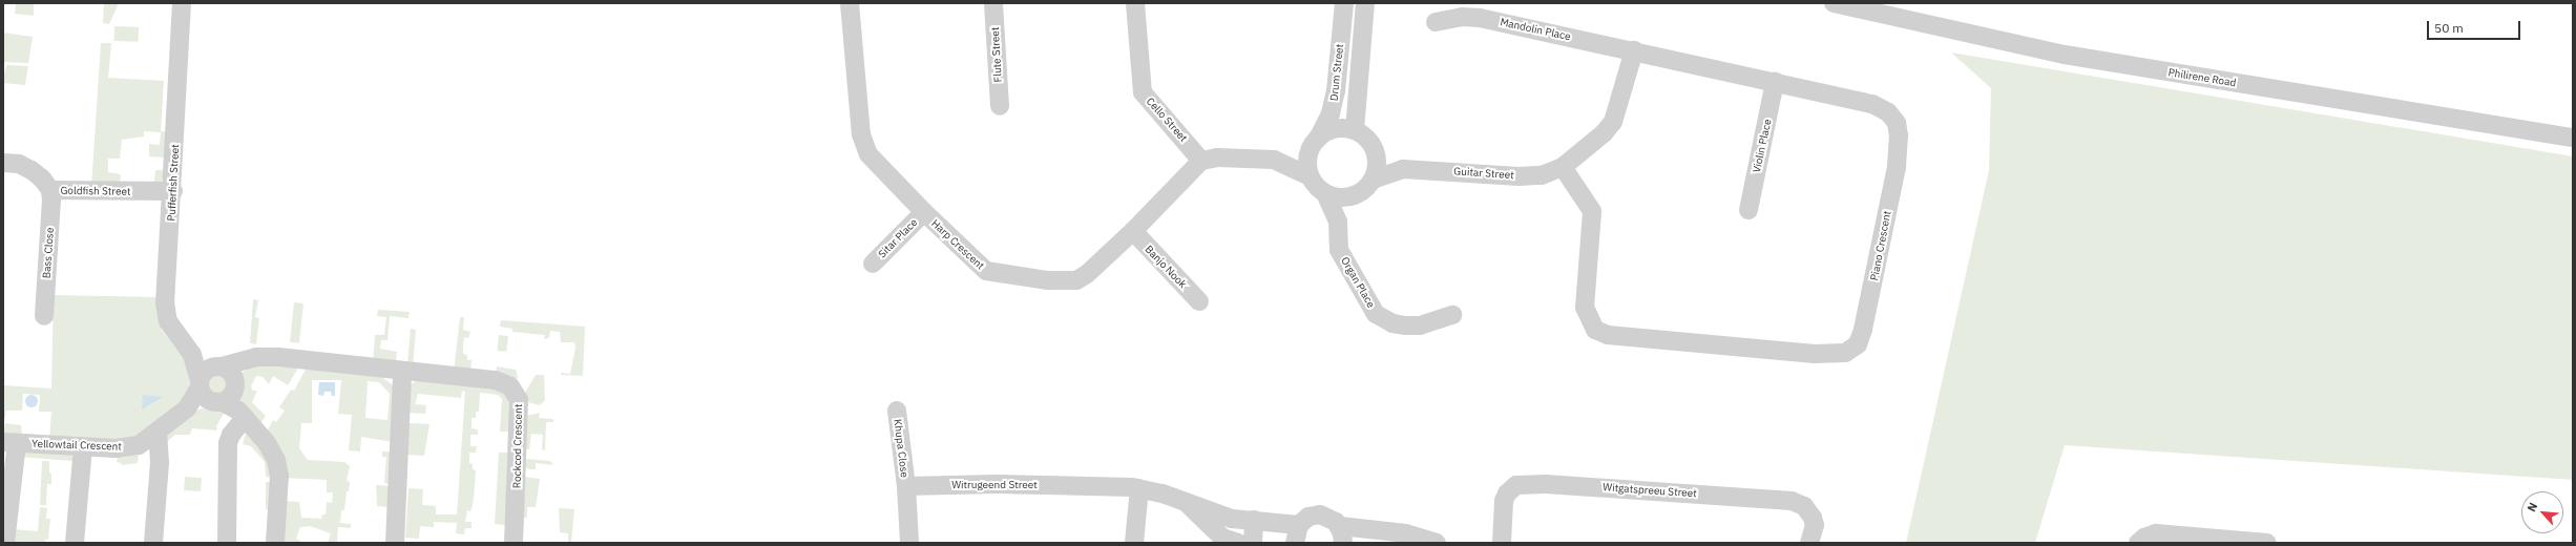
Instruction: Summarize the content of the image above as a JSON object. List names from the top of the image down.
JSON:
{
  "streets": {
    "street": [
      "Mandolin Place",
      "Flute Street",
      "Drum Street",
      "Philirene Road",
      "Cello Street",
      "Violin Place",
      "Guitar Street",
      "Pufferfish Street",
      "Goldfish Street",
      "Sitar Place",
      "Harp Crescent",
      "Piano Crescent",
      "Bass Close",
      "Banjo Nook",
      "Organ Place",
      "Yellowtail Crescent",
      "Rockcod Crescent",
      "Khupa Close",
      "Witrugeend Street",
      "Witgatspreeu Street"
    ]
  },
  "crossings": [
    ["Mandolin Place", "Piano Crescent"],
    ["Drum Street", "Guitar Street"],
    ["Drum Street", "Organ Place"],
    ["Cello Street", "Harp Crescent"],
    ["Violin Place", "Piano Crescent"],
    ["Guitar Street", "Piano Crescent"],
    ["Guitar Street", "Organ Place"],
    ["Pufferfish Street", "Goldfish Street"],
    ["Pufferfish Street", "Yellowtail Crescent"],
    ["Pufferfish Street", "Rockcod Crescent"],
    ["Goldfish Street", "Bass Close"],
    ["Sitar Place", "Harp Crescent"],
    ["Harp Crescent", "Banjo Nook"],
    ["Yellowtail Crescent", "Rockcod Crescent"],
    ["Khupa Close", "Witrugeend Street"]
  ],
  "scale_bar": "50 m",
  "north": "top left"
}
